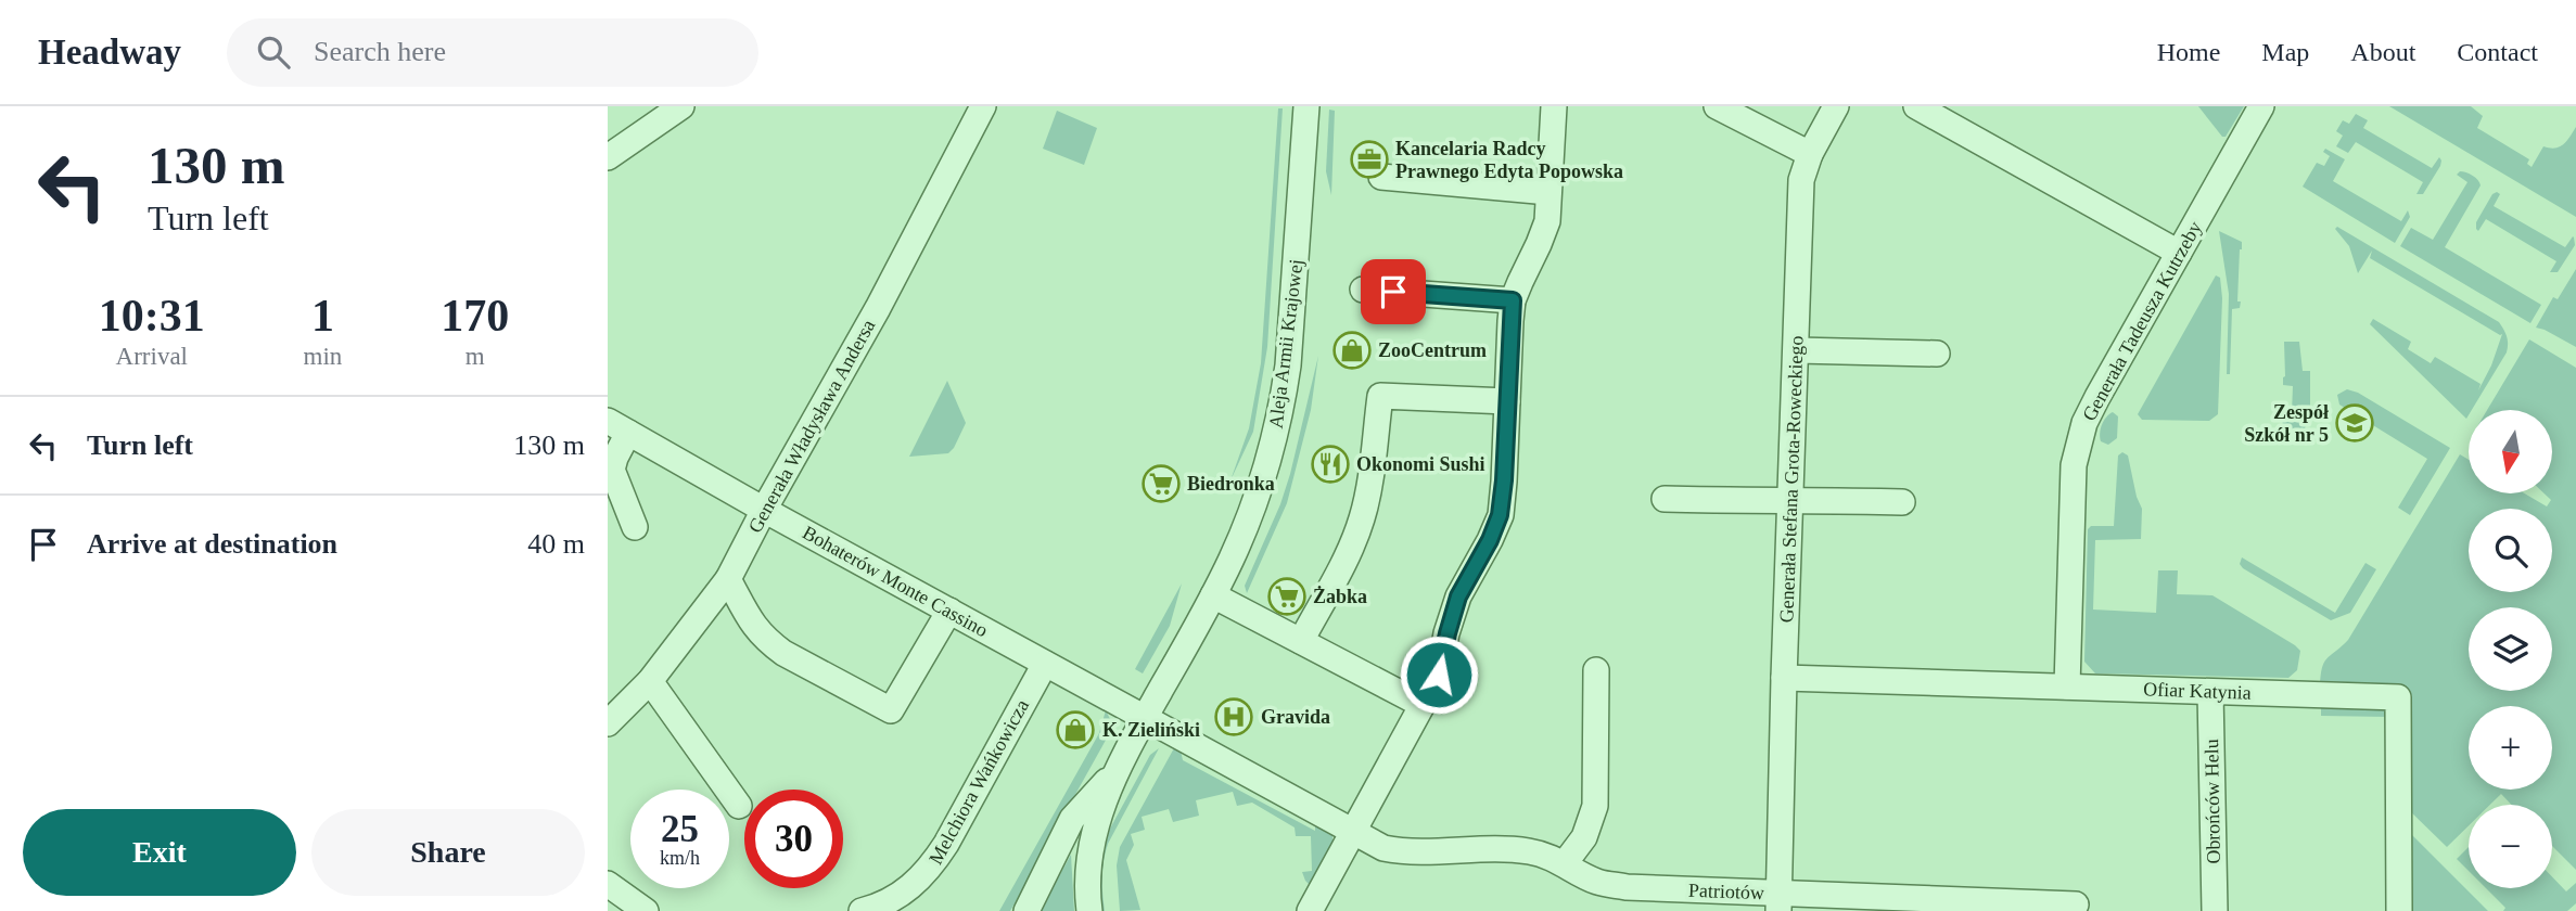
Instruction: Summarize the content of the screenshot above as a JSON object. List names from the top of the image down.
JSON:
{
  "streets": {
    "street": [
      "Generała Tadeusza Kutrzeby",
      "Aleja Armii Krajowej",
      "Generała Władysława Andersa",
      "Generała Stefana Grota-Roweckiego",
      "Bohaterów Monte Cassino",
      "Ofiar Katynia",
      "Melchiora Wańkowicza",
      "Obrońców Helu",
      "Patriotów"
    ]
  },
  "crossings": [
    ["Generała Tadeusza Kutrzeby", "Ofiar Katynia"],
    ["Aleja Armii Krajowej", "Bohaterów Monte Cassino"],
    ["Aleja Armii Krajowej", "Patriotów"],
    ["Generała Władysława Andersa", "Bohaterów Monte Cassino"],
    ["Generała Stefana Grota-Roweckiego", "Ofiar Katynia"],
    ["Generała Stefana Grota-Roweckiego", "Patriotów"],
    ["Bohaterów Monte Cassino", "Melchiora Wańkowicza"],
    ["Bohaterów Monte Cassino", "Patriotów"],
    ["Ofiar Katynia", "Obrońców Helu"]
  ],
  "places": {
    "office": ["Kancelaria Radcy Prawnego Edyta Popowska"],
    "shop": ["ZooCentrum", "K. Zieliński"],
    "school or university": ["Zespół Szkół nr 5"],
    "restaurant": ["Okonomi Sushi"],
    "supermarket": ["Biedronka", "Żabka"],
    "hospital": ["Gravida"]
  },
  "north": "bottom",
  "page": {
    "header": "Headway",
    "search": "Search here",
    "nav": [
      "Home",
      "Map",
      "About",
      "Contact"
    ],
    "turn": ["130 m", "Turn left"],
    "eta": [
      "10:31",
      "Arrival",
      "1",
      "min",
      "170",
      "m"
    ],
    "list": [
      {
        "name": "Turn left",
        "value": "130 m"
      },
      {
        "name": "Arrive at destination",
        "value": "40 m"
      }
    ],
    "map_buttons": ["+", "−"],
    "speed": "25 km/h",
    "limit": "30",
    "buttons": ["Exit", "Share"]
  }
}
